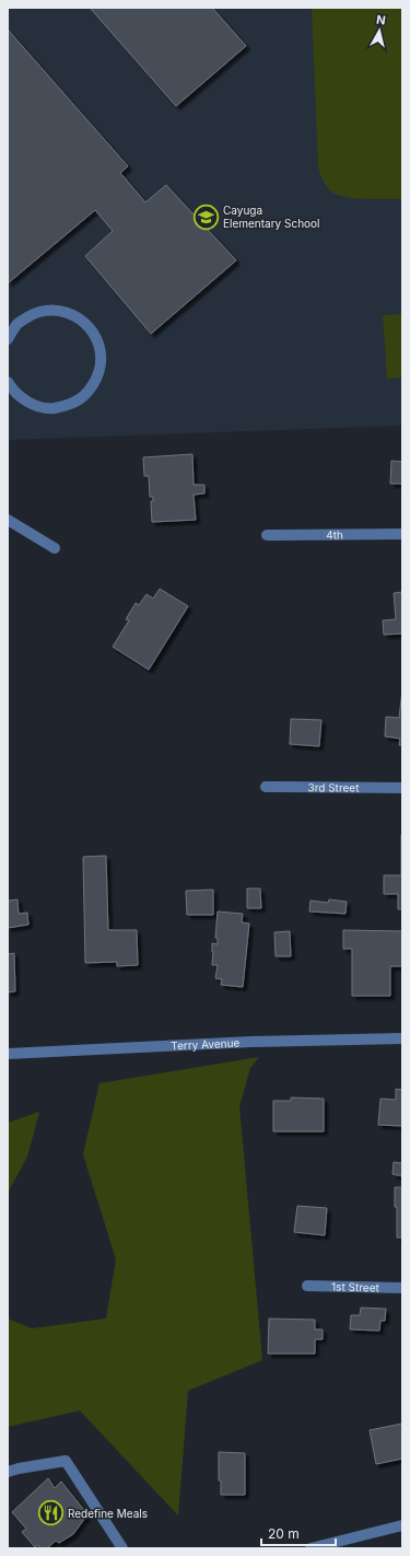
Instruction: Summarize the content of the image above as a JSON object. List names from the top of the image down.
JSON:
{
  "streets": {
    "street": [
      "4th",
      "3rd Street",
      "Terry Avenue",
      "1st Street"
    ]
  },
  "places": {
    "school or university": ["Cayuga Elementary School"],
    "restaurant": ["Redefine Meals"]
  },
  "scale_bar": "20 m",
  "north": "top"
}
